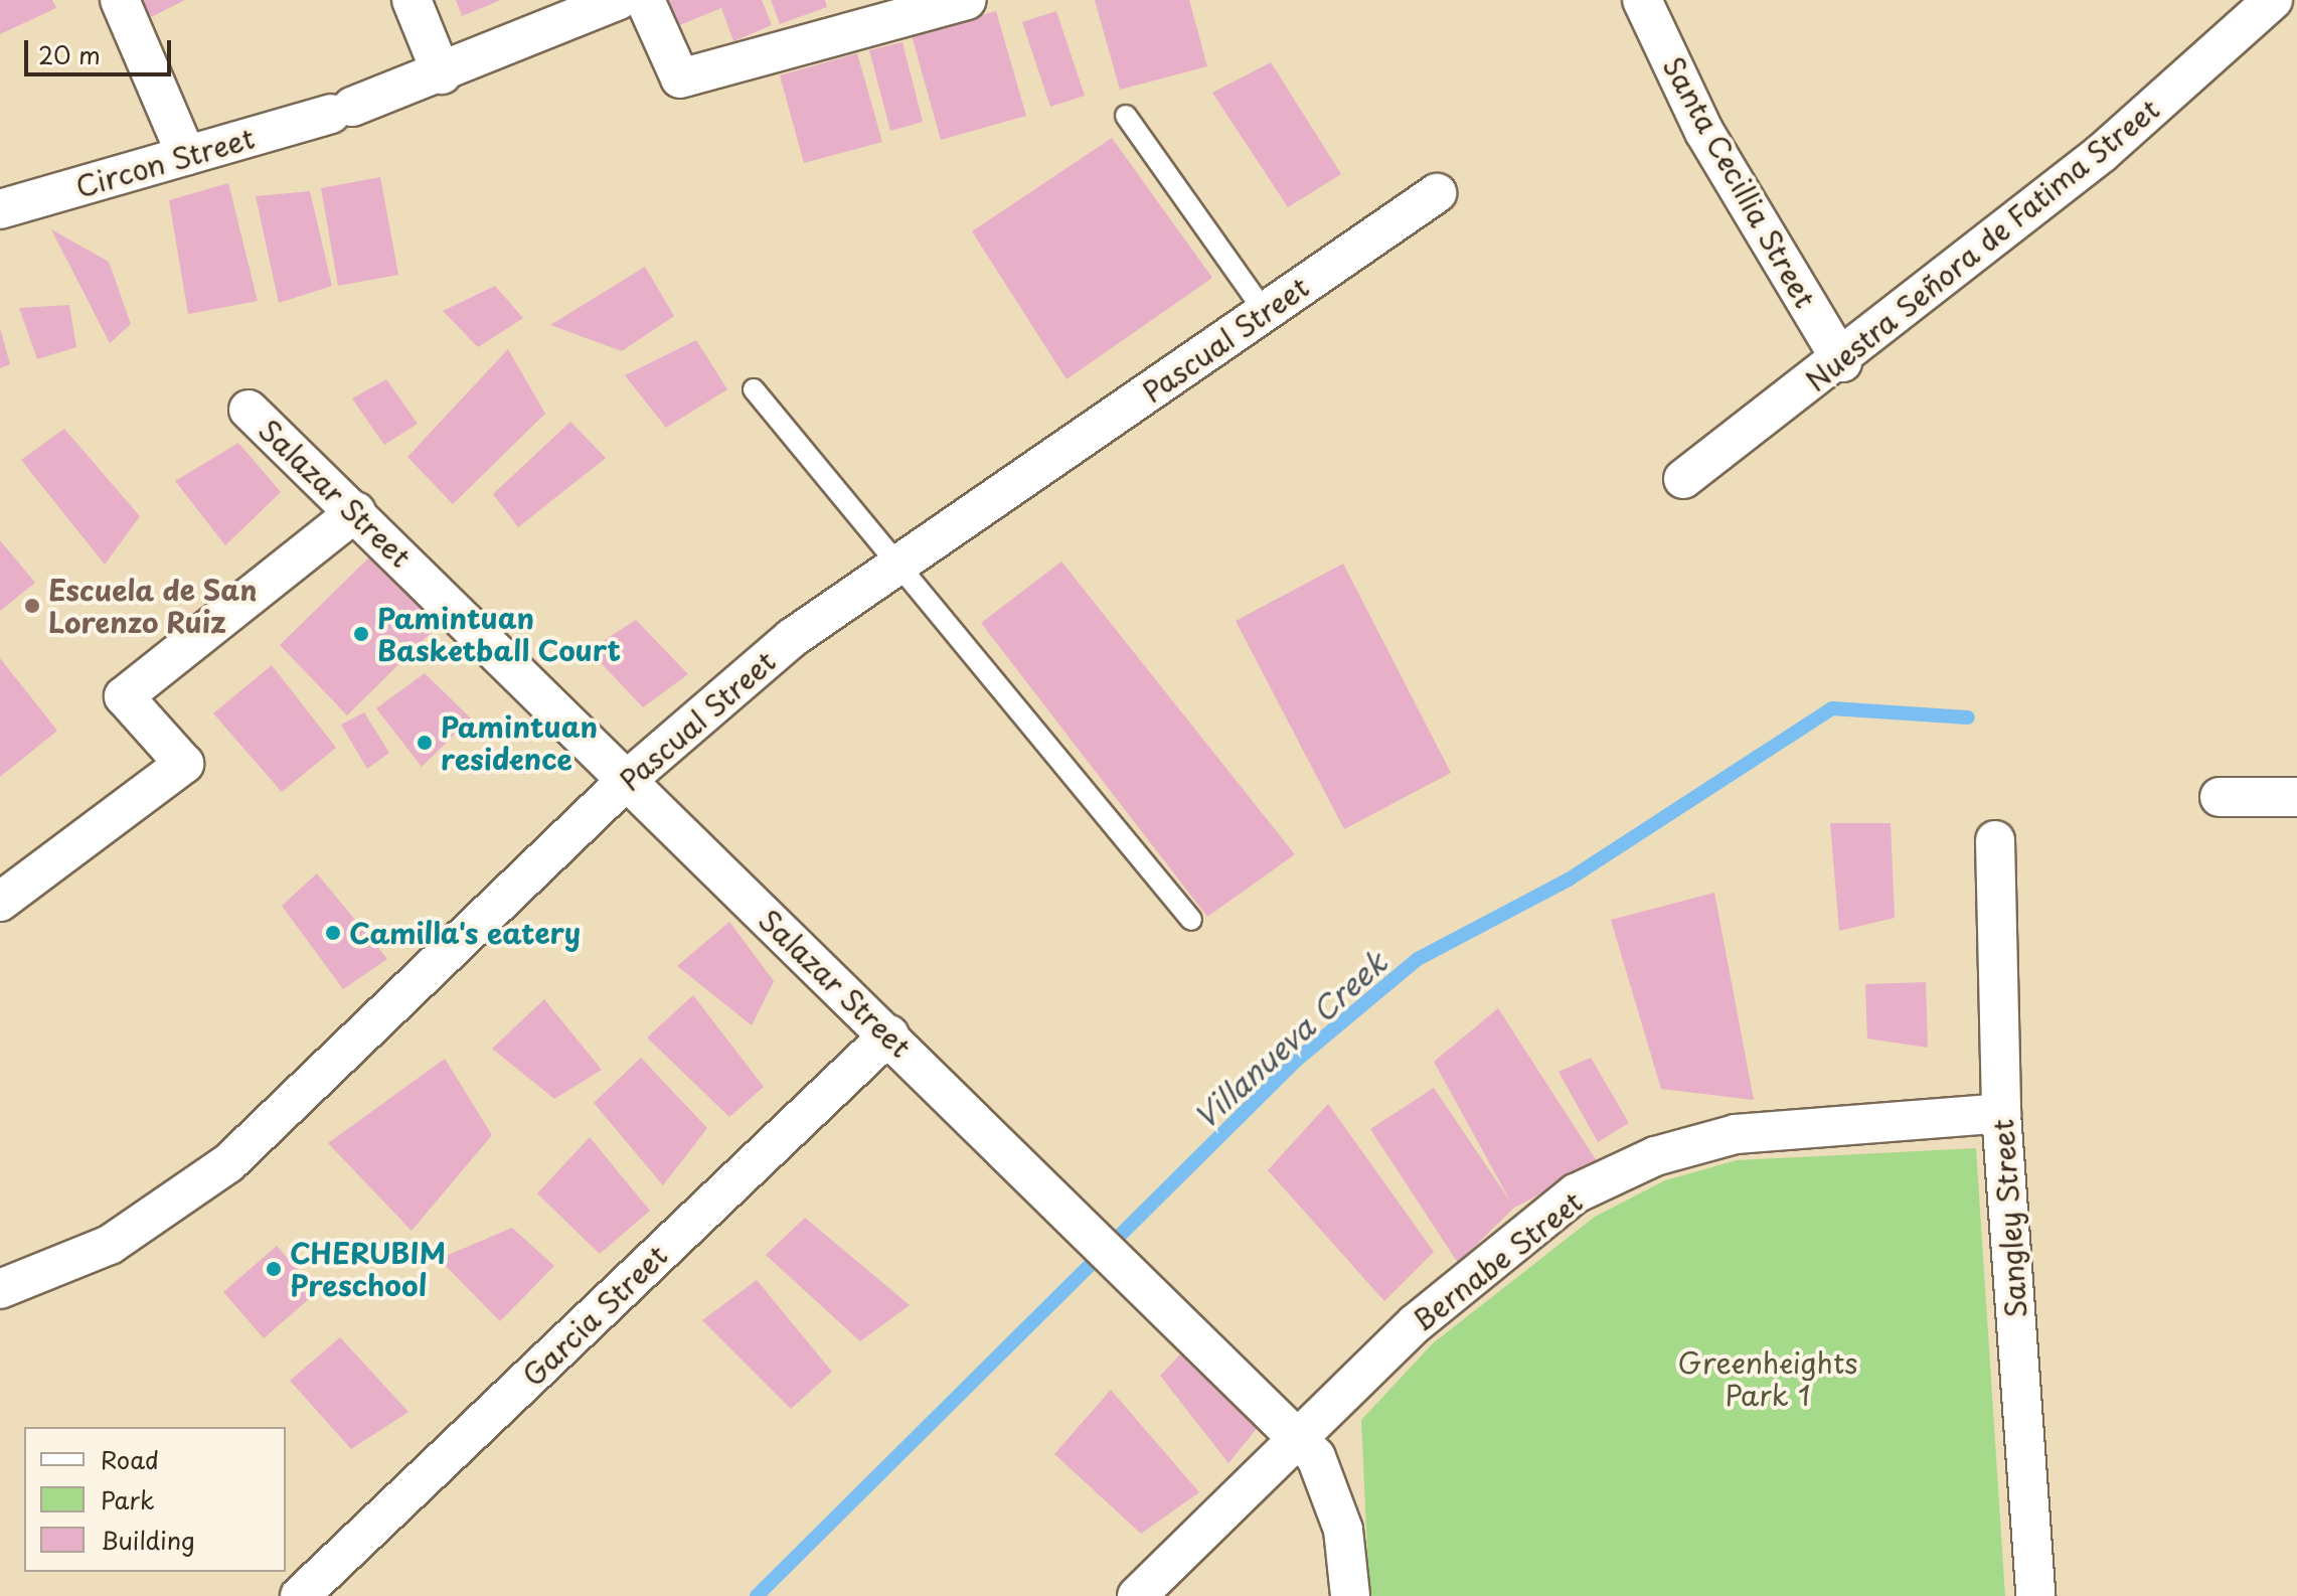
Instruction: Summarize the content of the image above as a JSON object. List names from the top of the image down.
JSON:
{
  "streets": {
    "street": [
      "Circon Street",
      "Santa Cecillia Street",
      "Nuestra Señora de Fatima Street",
      "Pascual Street",
      "Salazar Street",
      "Sangley Street",
      "Bernabe Street",
      "Garcia Street"
    ]
  },
  "crossings": [
    ["Santa Cecillia Street", "Nuestra Señora de Fatima Street"],
    ["Pascual Street", "Salazar Street"],
    ["Salazar Street", "Bernabe Street"],
    ["Salazar Street", "Garcia Street"],
    ["Sangley Street", "Bernabe Street"]
  ],
  "water": ["Villanueva Creek"],
  "parks": ["Greenheights Park 1"],
  "places": [
    "Escuela de San Lorenzo Ruiz",
    "Pamintuan Basketball Court",
    "Pamintuan residence",
    "Camilla's eatery",
    "CHERUBIM Preschool"
  ],
  "legend": ["Road", "Park", "Building"],
  "scale_bar": "20 m"
}
